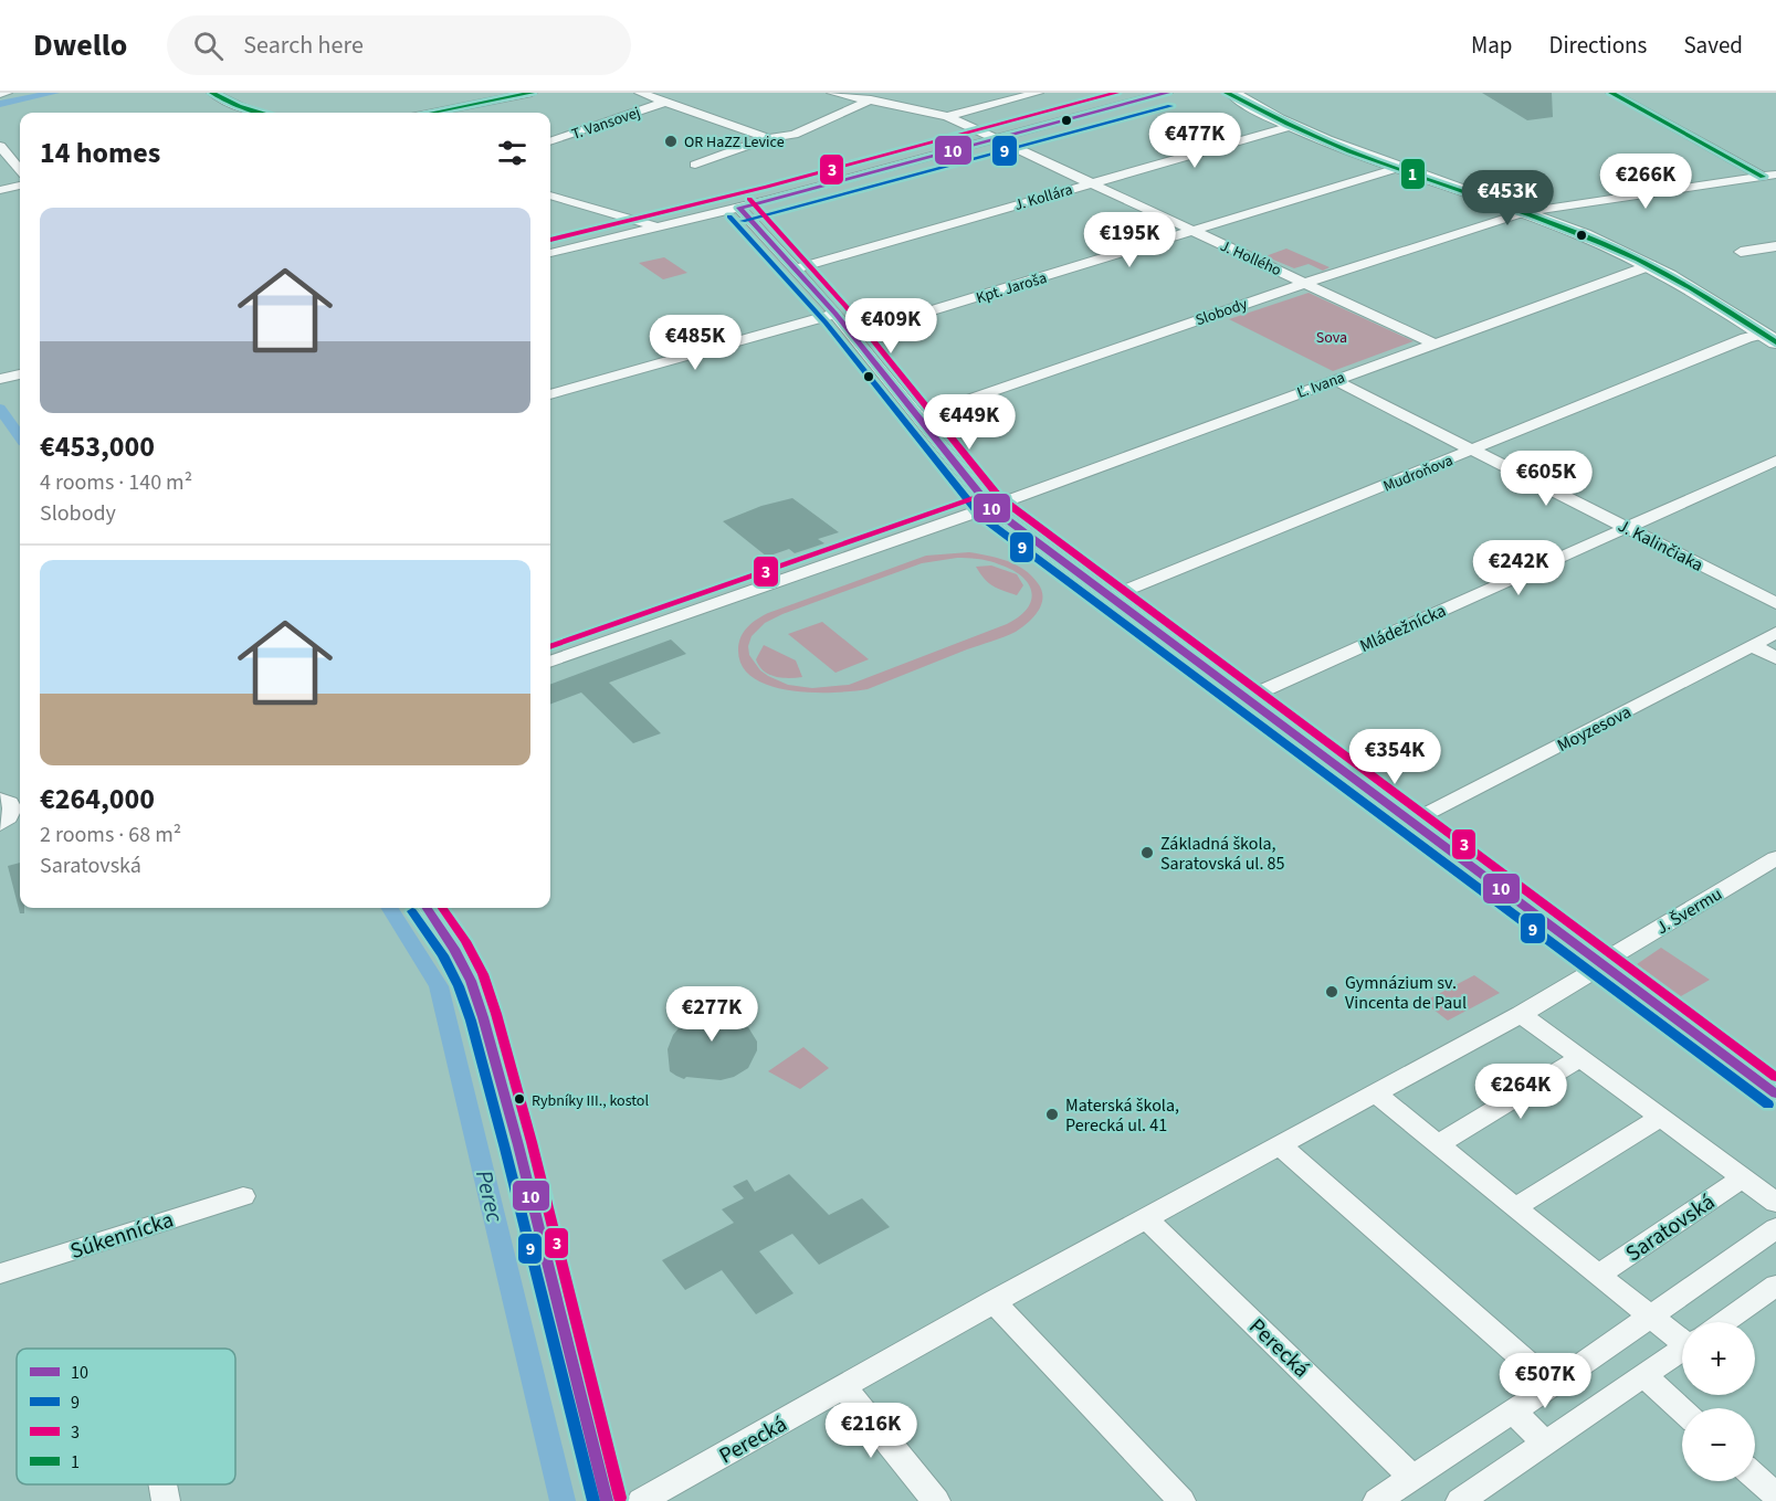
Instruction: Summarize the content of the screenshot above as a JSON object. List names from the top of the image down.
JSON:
{
  "streets": {
    "street": [
      "T. Vansovej",
      "J. Kollára",
      "J. Hollého",
      "Kpt. Jaroša",
      "Slobody",
      "Ľ. Ivana",
      "Mudroňova",
      "J. Kalinčiaka",
      "Mládežnícka",
      "Moyzesova",
      "J. Švermu",
      "Saratovská",
      "Súkennícka",
      "Perecká"
    ]
  },
  "crossings": [
    ["J. Kollára", "J. Hollého"],
    ["J. Hollého", "Kpt. Jaroša"],
    ["J. Hollého", "Slobody"],
    ["J. Hollého", "Ľ. Ivana"],
    ["Ľ. Ivana", "J. Kalinčiaka"],
    ["Mudroňova", "J. Kalinčiaka"],
    ["J. Kalinčiaka", "Mládežnícka"],
    ["J. Švermu", "Perecká"]
  ],
  "water": ["Perec"],
  "parks": ["Sova"],
  "places": [
    "OR HaZZ Levice",
    "Základná škola, Saratovská ul. 85",
    "Gymnázium sv. Vincenta de Paul",
    "Rybníky III., kostol",
    "Materská škola, Perecká ul. 41"
  ],
  "lines": [
    "transit line 10",
    "transit line 3",
    "transit line 1",
    "transit line 9"
  ],
  "legend": [
    "10",
    "9",
    "3",
    "1"
  ],
  "page": {
    "header": "Dwello",
    "search": "Search here",
    "nav": ["Map", "Directions", "Saved"],
    "price": [
      "€477K",
      "€266K",
      "€453K",
      "€195K",
      "€409K",
      "€485K",
      "€449K",
      "€605K",
      "€242K",
      "€354K",
      "€277K",
      "€264K",
      "€507K",
      "€216K"
    ],
    "heading": "14 homes",
    "list": [
      {
        "name": "€453,000",
        "note": "4 rooms · 140 m² · Slobody"
      },
      {
        "name": "€264,000",
        "note": "2 rooms · 68 m² · Saratovská"
      }
    ],
    "map_buttons": ["+", "−"]
  }
}
